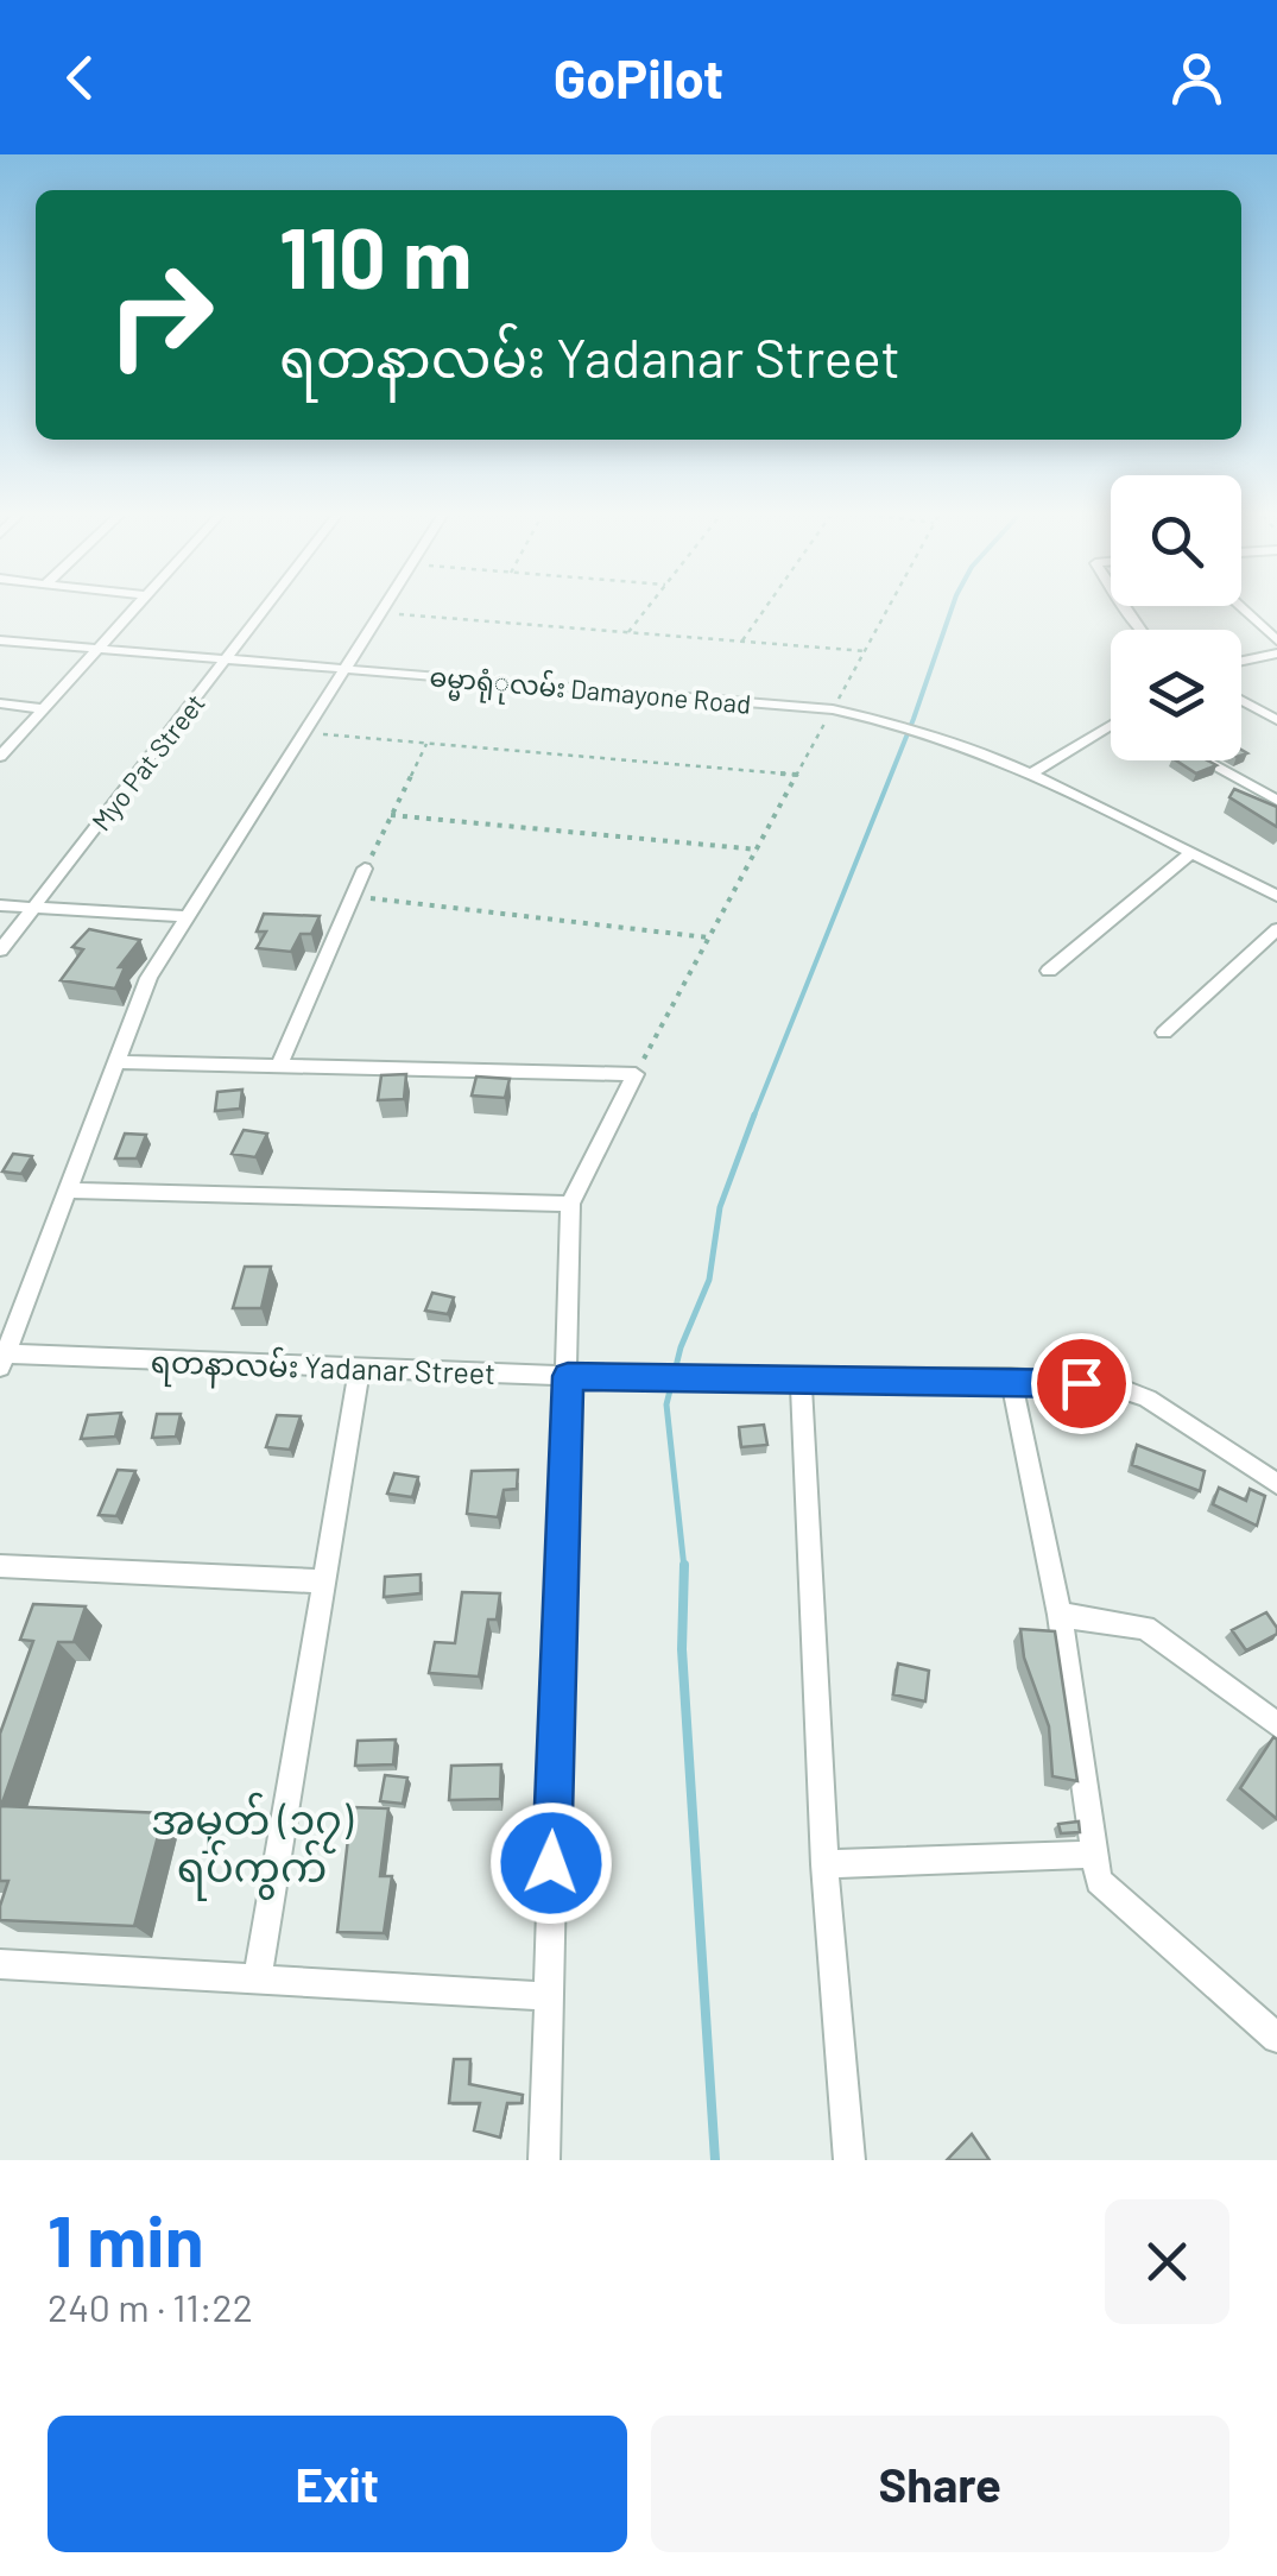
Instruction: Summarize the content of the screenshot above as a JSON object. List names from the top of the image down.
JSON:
{
  "streets": {
    "street": ["ဓမ္မာရုံုလမ်း Damayone Road", "Myo Pat Street", "ရတနာလမ်း Yadanar Street"]
  },
  "crossings": [
    ["ဓမ္မာရုံုလမ်း Damayone Road", "Myo Pat Street"]
  ],
  "districts": ["အမှတ် (၁၇) ရပ်ကွက်"],
  "page": {
    "header": "GoPilot",
    "turn": ["110 m", "ရတနာလမ်း Yadanar Street"],
    "heading": ["1 min", "240 m · 11:22"],
    "buttons": ["Exit", "Share"]
  }
}
